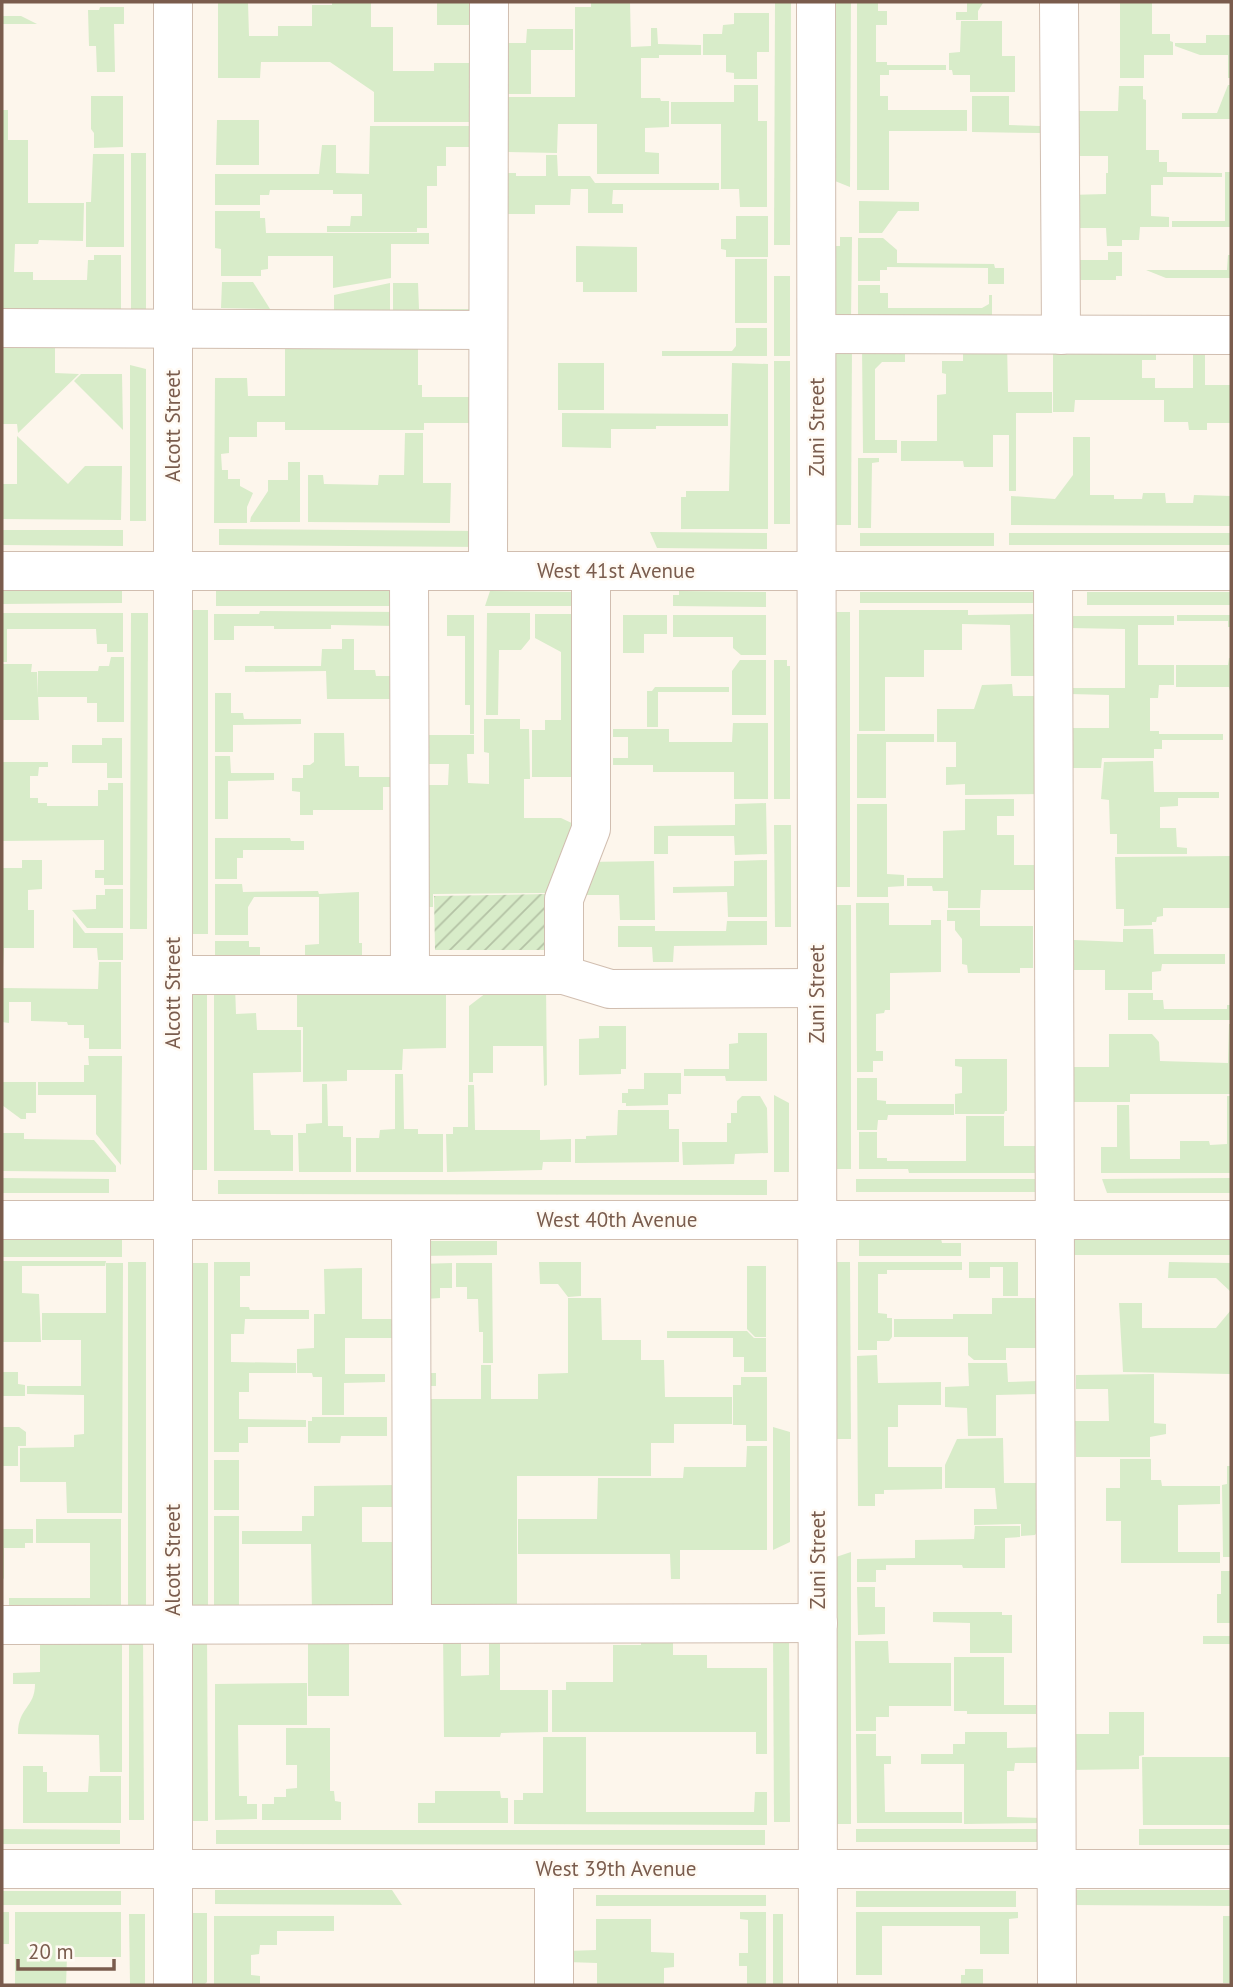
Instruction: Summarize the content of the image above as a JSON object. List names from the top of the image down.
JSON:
{
  "streets": {
    "street": [
      "Alcott Street",
      "Zuni Street",
      "West 41st Avenue",
      "West 40th Avenue",
      "West 39th Avenue"
    ]
  },
  "crossings": [
    ["Alcott Street", "West 41st Avenue"],
    ["Alcott Street", "West 40th Avenue"],
    ["Alcott Street", "West 39th Avenue"],
    ["Zuni Street", "West 41st Avenue"],
    ["Zuni Street", "West 40th Avenue"],
    ["Zuni Street", "West 39th Avenue"]
  ],
  "scale_bar": "20 m"
}
